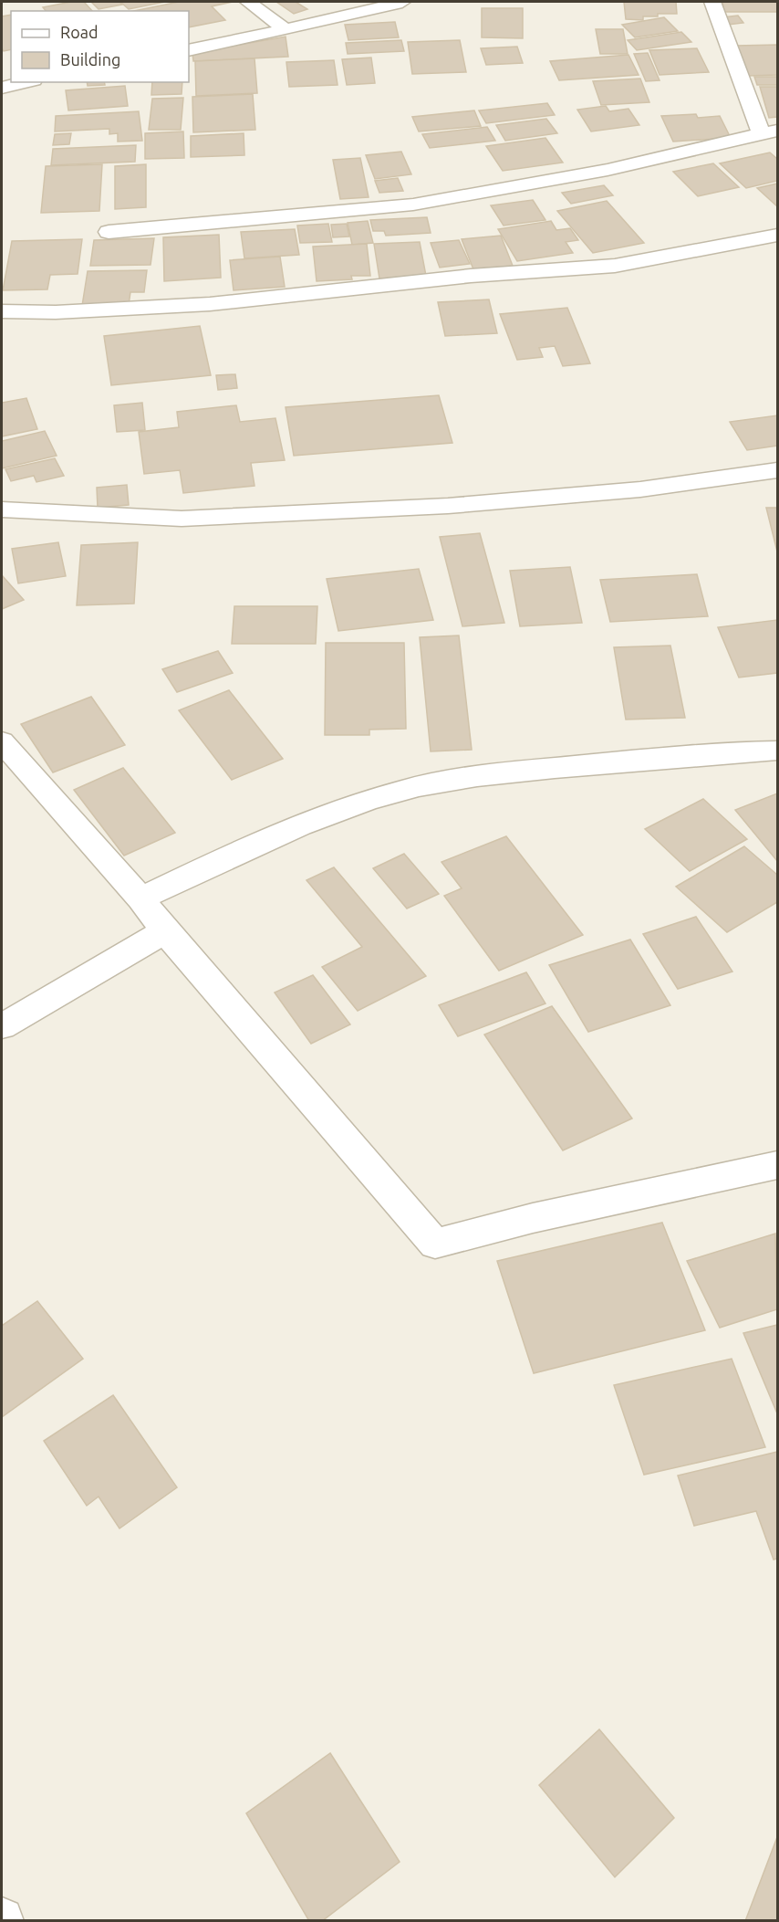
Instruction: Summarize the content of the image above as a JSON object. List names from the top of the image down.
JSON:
{
  "legend": ["Road", "Building"]
}
